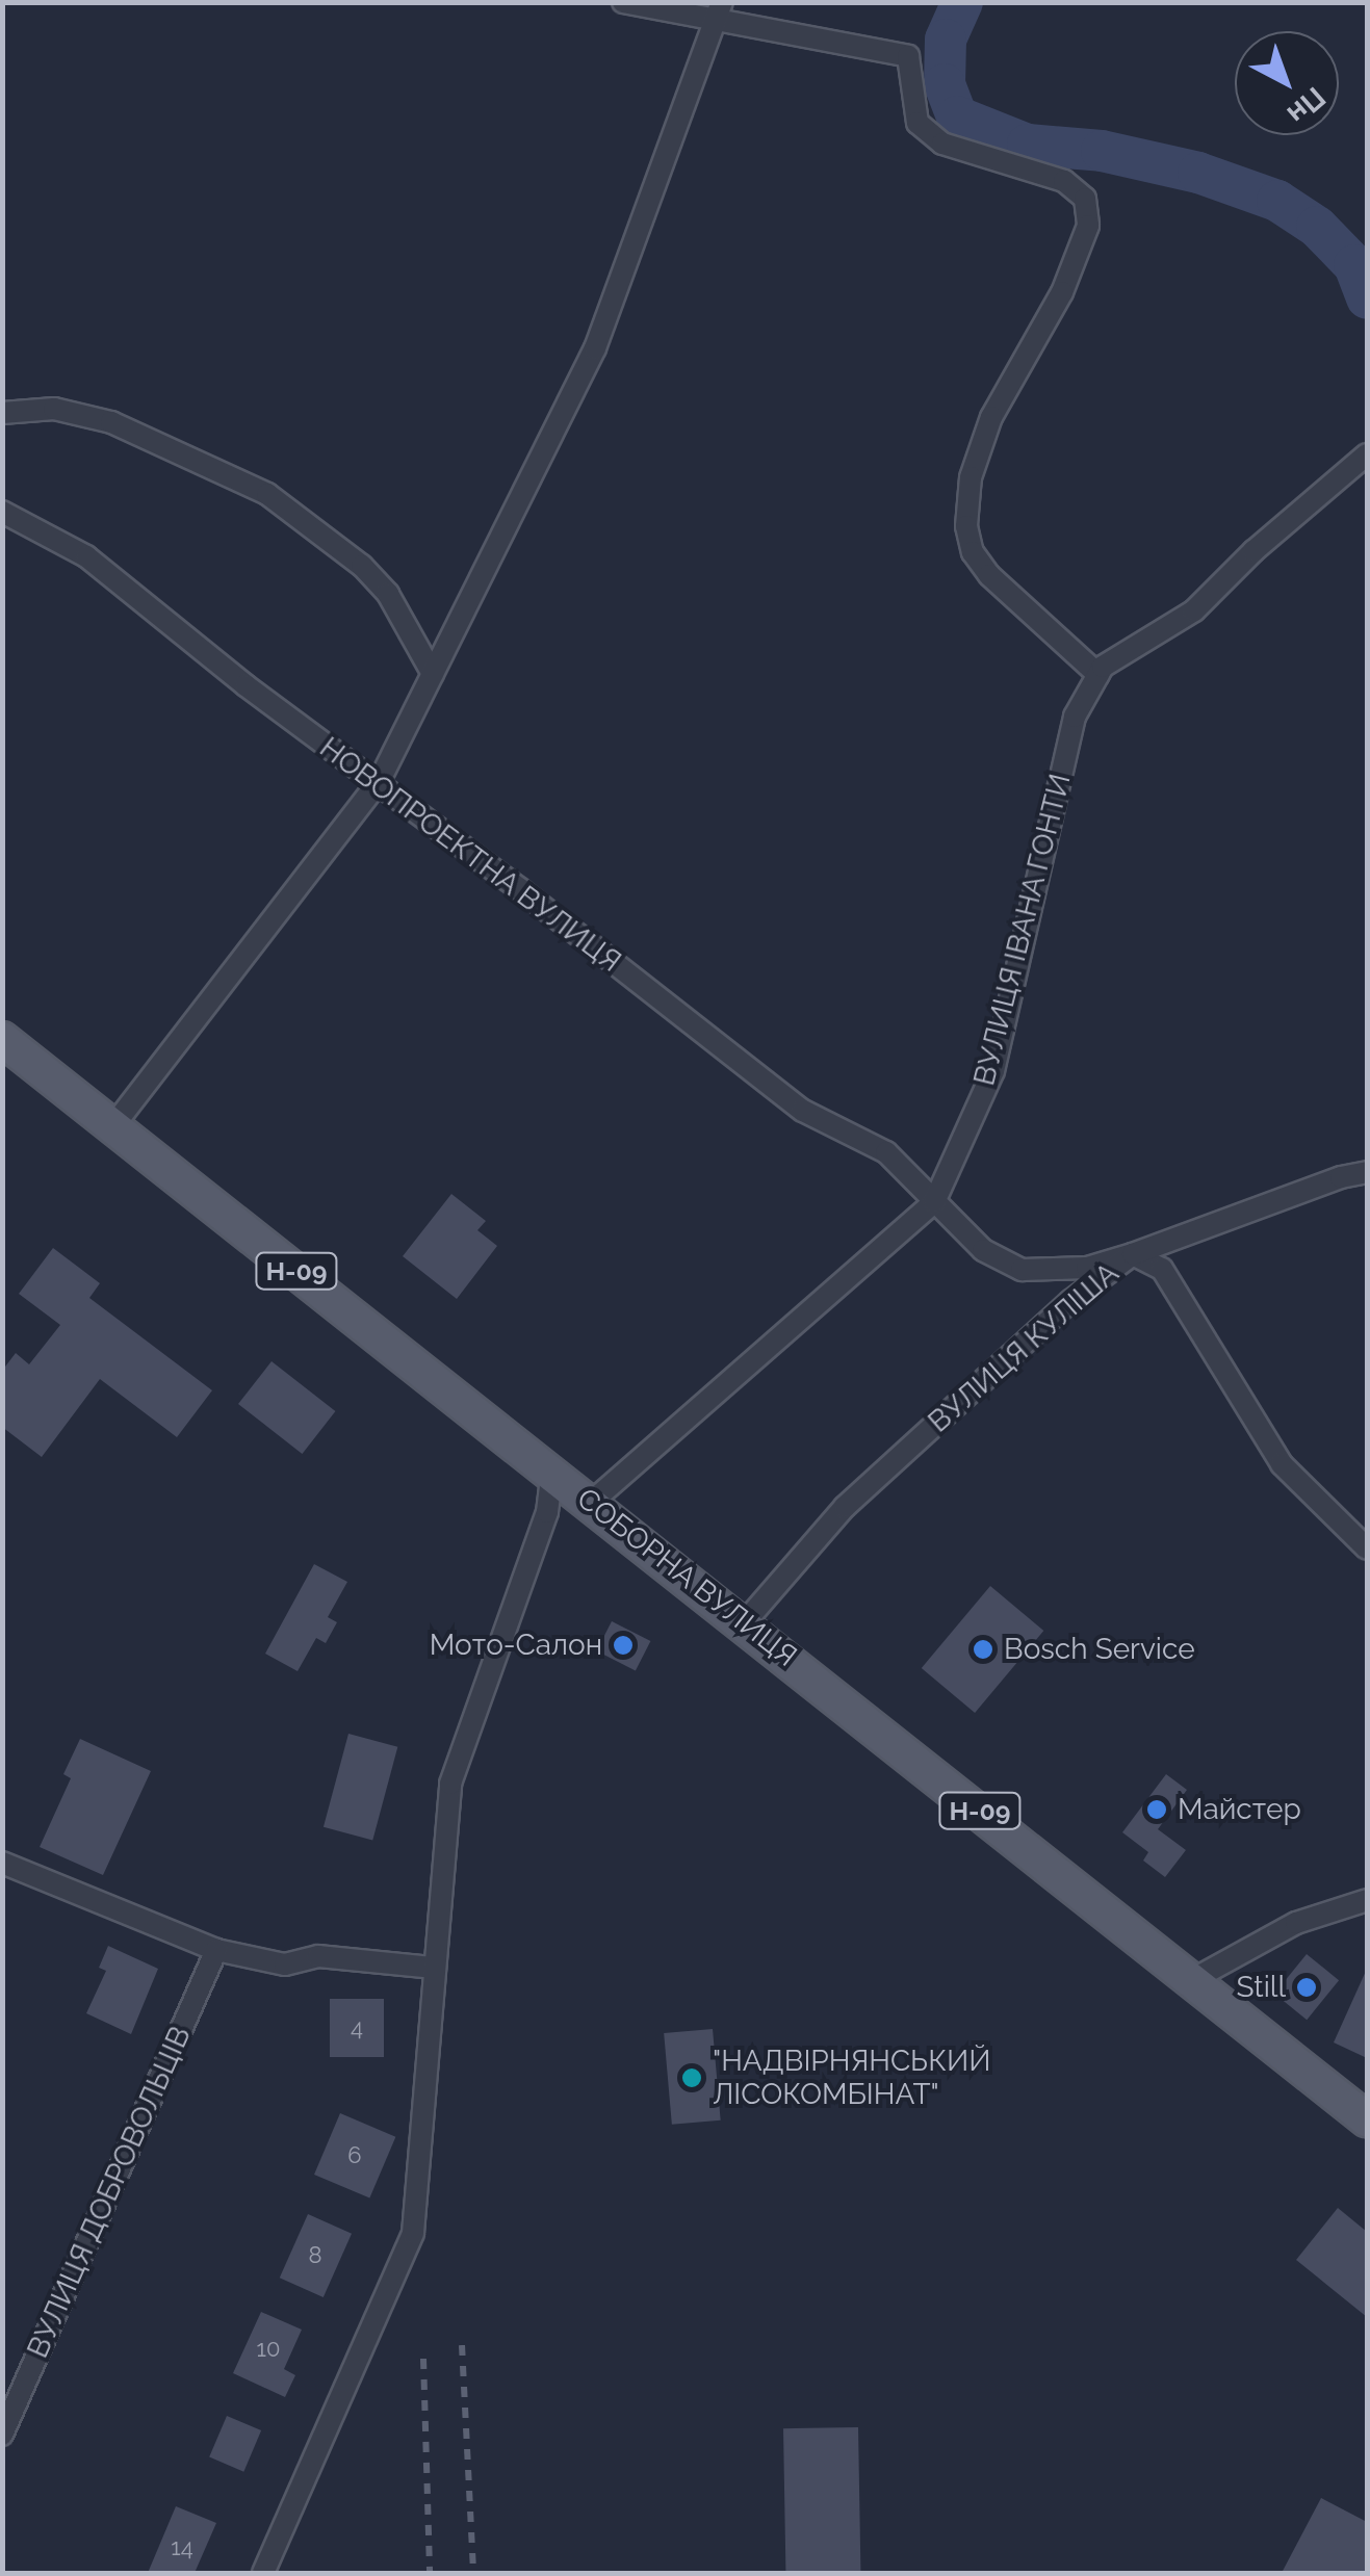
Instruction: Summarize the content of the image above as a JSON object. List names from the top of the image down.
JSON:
{
  "streets": {
    "main road": ["Н-09", "СОБОРНА ВУЛИЦЯ"],
    "street": [
      "НОВОПРОЕКТНА ВУЛИЦЯ",
      "ВУЛИЦЯ ІВАНА ГОНТИ",
      "ВУЛИЦЯ КУЛІША",
      "ВУЛИЦЯ ДОБРОВОЛЬЦІВ"
    ]
  },
  "crossings": [
    ["НОВОПРОЕКТНА ВУЛИЦЯ", "ВУЛИЦЯ ІВАНА ГОНТИ"],
    ["НОВОПРОЕКТНА ВУЛИЦЯ", "ВУЛИЦЯ КУЛІША"],
    ["ВУЛИЦЯ ІВАНА ГОНТИ", "СОБОРНА ВУЛИЦЯ"],
    ["ВУЛИЦЯ КУЛІША", "СОБОРНА ВУЛИЦЯ"]
  ],
  "places": [
    "Мото-Салон",
    "Bosch Service",
    "Майстер",
    "Still",
    "\"НАДВІРНЯНСЬКИЙ ЛІСОКОМБІНАТ\""
  ],
  "house_numbers": [
    "4",
    "6",
    "8",
    "10",
    "14"
  ],
  "north": "bottom right"
}
